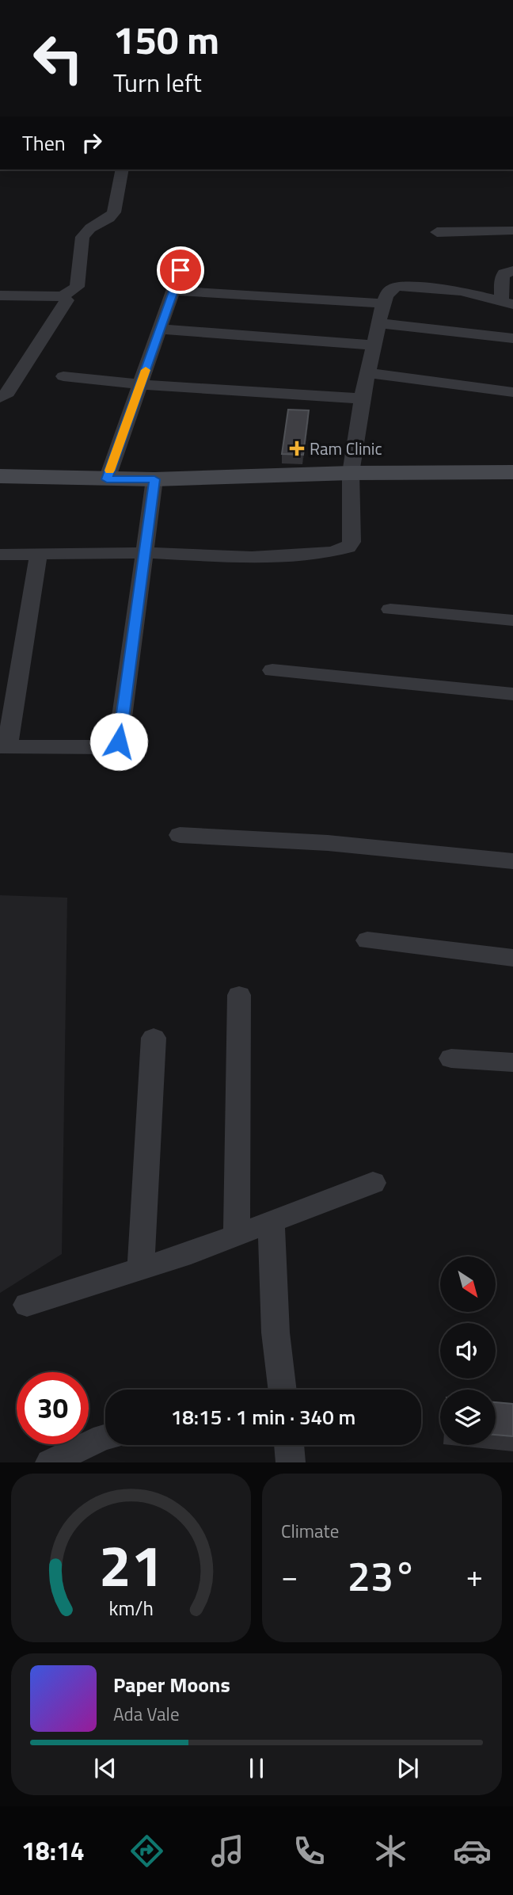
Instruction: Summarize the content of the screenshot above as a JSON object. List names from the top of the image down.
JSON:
{
  "places": {
    "health": ["Ram Clinic"]
  },
  "north": "bottom right",
  "page": {
    "turn": ["150 m", "Turn left"],
    "then": "Then",
    "limit": "30",
    "trip": "18:15 · 1 min · 340 m",
    "tile": "Climate",
    "heat": ["−", "23°", "+"],
    "song": ["Paper Moons", "Ada Vale"],
    "tabs": "18:14",
    "gauge": ["21", "km/h"]
  }
}
